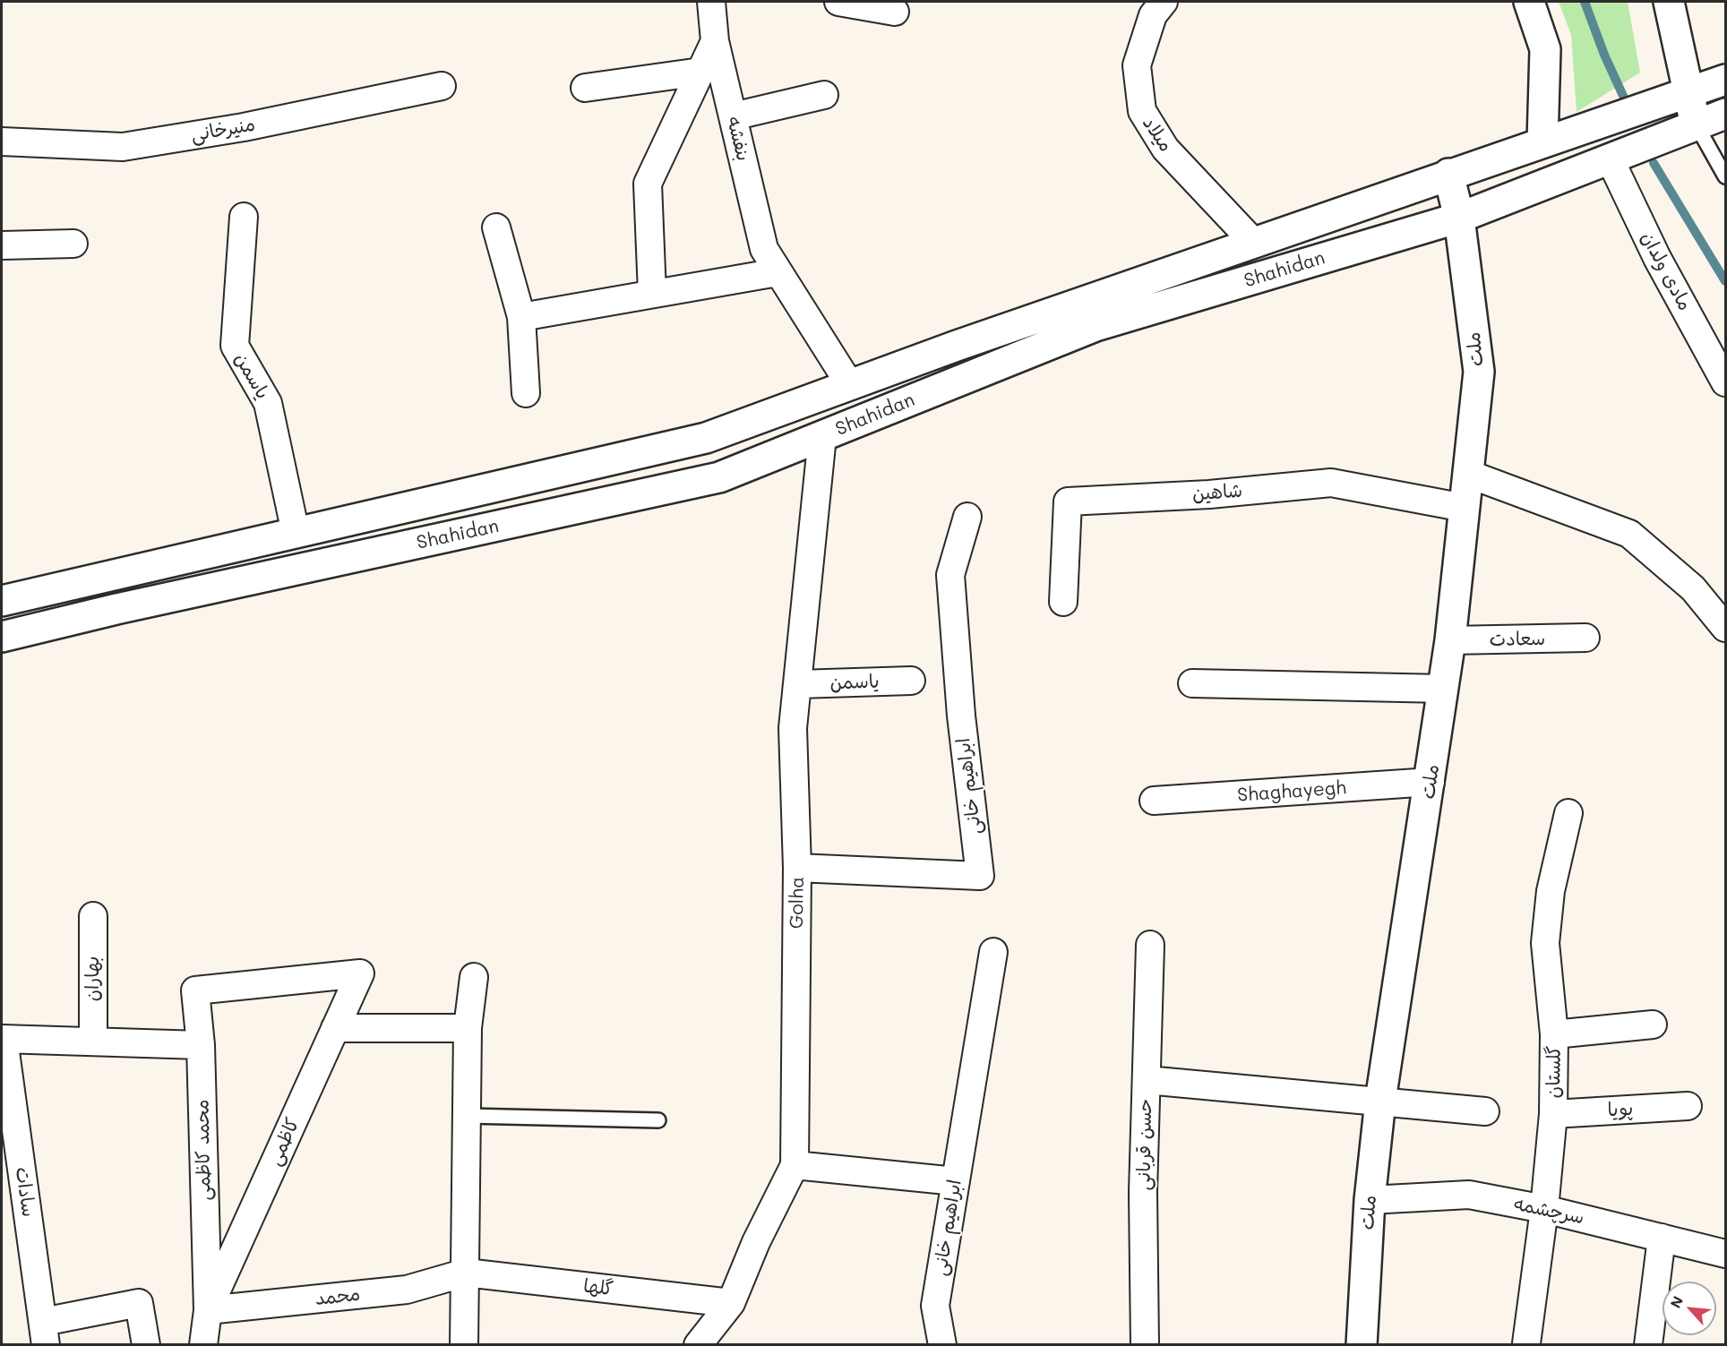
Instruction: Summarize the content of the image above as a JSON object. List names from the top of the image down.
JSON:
{
  "streets": {
    "main road": ["Shahidan", "ملت"],
    "street": [
      "منیرخانی",
      "میلاد",
      "بنفشه",
      "مادی ولدان",
      "یاسمن",
      "شاهین",
      "سعادت",
      "ابراهیم خانی",
      "Shaghayegh",
      "Golha",
      "بهاران",
      "گلستان",
      "پویا",
      "کاظمی",
      "حسن قربانی",
      "محمد کاظمی",
      "سادات",
      "سرچشمه",
      "گلها",
      "محمد"
    ]
  },
  "crossings": [
    ["میلاد", "Shahidan"],
    ["بنفشه", "Shahidan"],
    ["Shahidan", "مادی ولدان"],
    ["Shahidan", "ملت"],
    ["Shahidan", "یاسمن"],
    ["Shahidan", "Golha"],
    ["ملت", "شاهین"],
    ["ملت", "سعادت"],
    ["ملت", "Shaghayegh"],
    ["ملت", "سرچشمه"],
    ["یاسمن", "Golha"],
    ["ابراهیم خانی", "Golha"],
    ["Golha", "گلها"],
    ["گلستان", "پویا"],
    ["گلستان", "سرچشمه"],
    ["کاظمی", "محمد کاظمی"],
    ["کاظمی", "محمد"],
    ["محمد کاظمی", "محمد"],
    ["گلها", "محمد"]
  ],
  "north": "top left"
}
